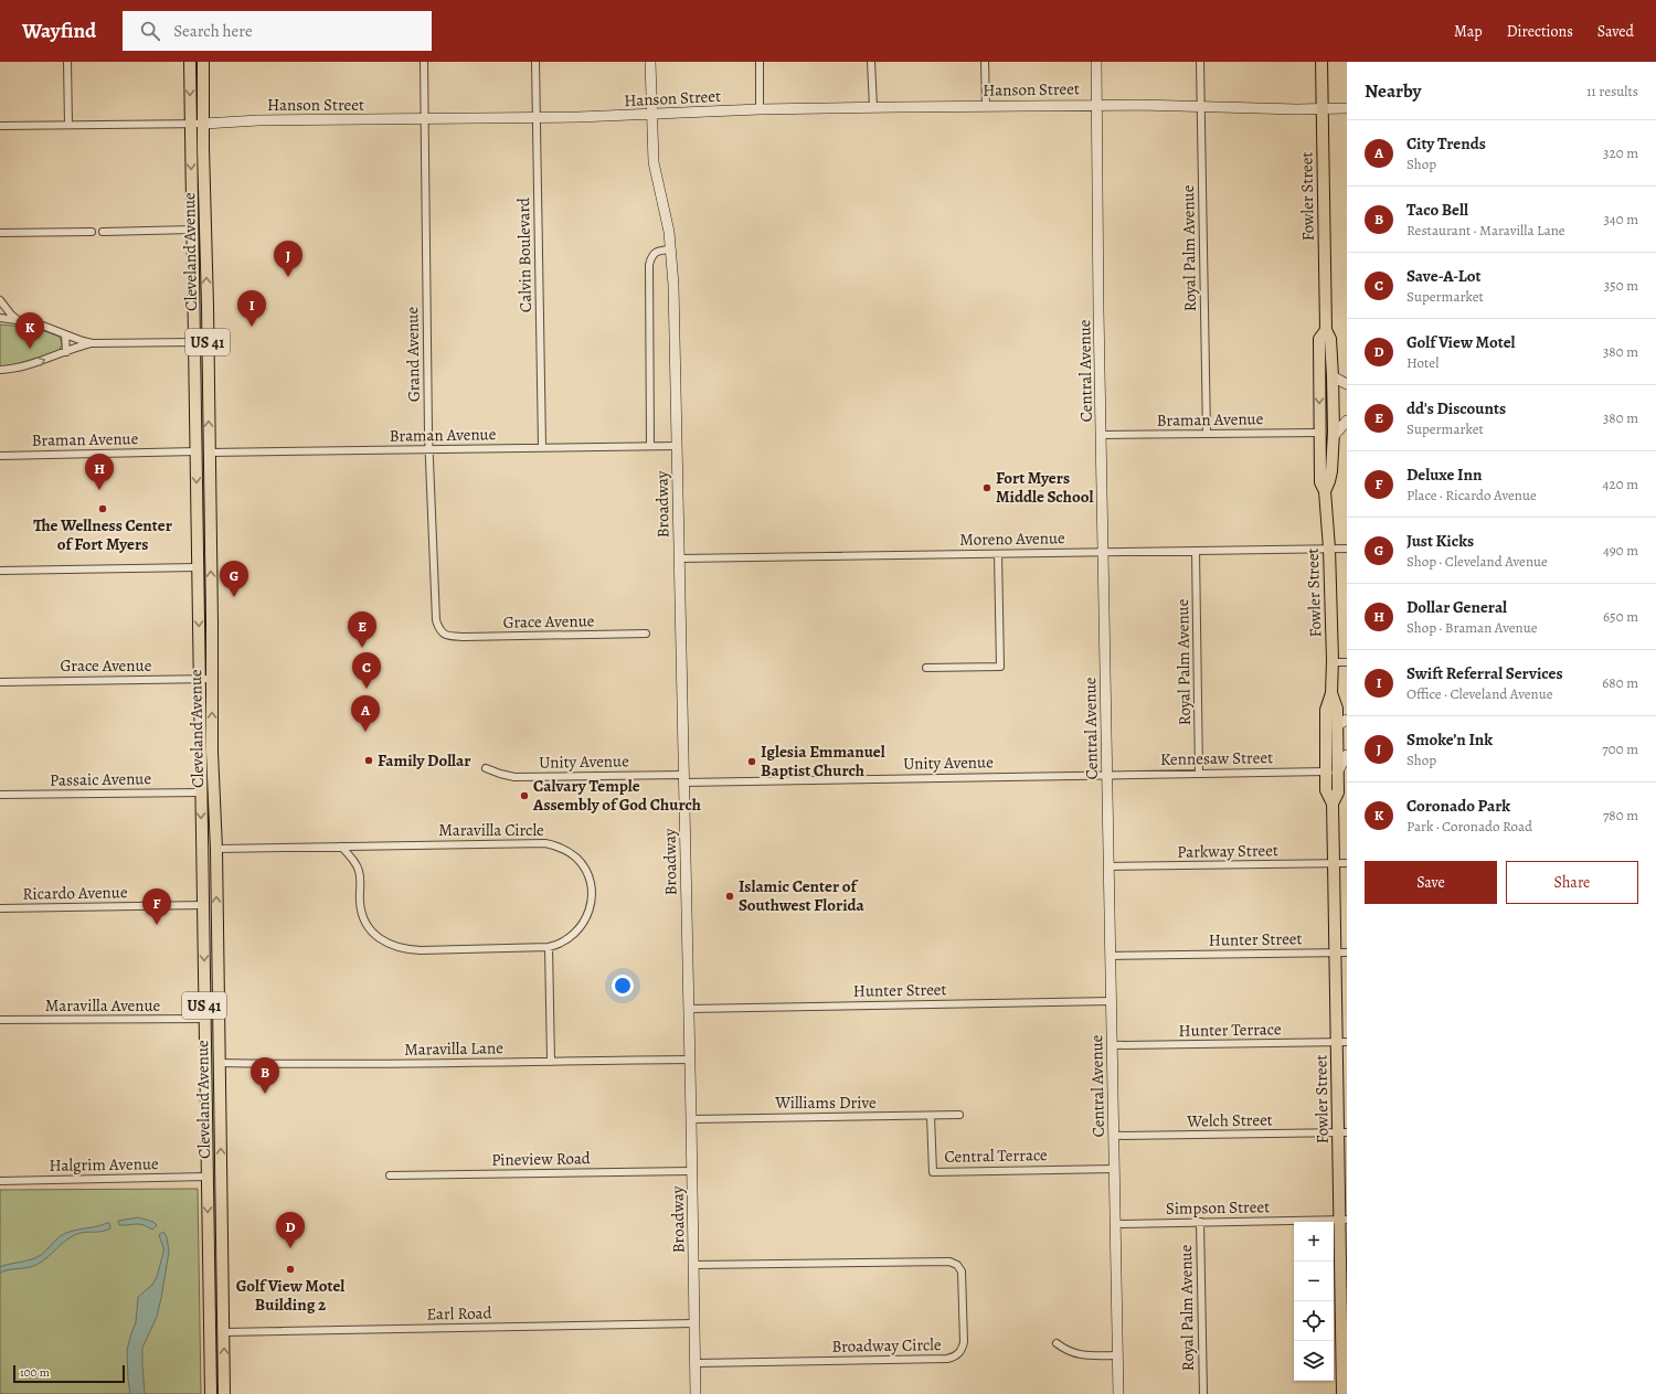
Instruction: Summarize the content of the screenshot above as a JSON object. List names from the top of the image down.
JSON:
{
  "streets": {
    "main road": ["Fowler Street", "Cleveland Avenue", "US 41"],
    "street": [
      "Hanson Street",
      "Royal Palm Avenue",
      "Calvin Boulevard",
      "Grand Avenue",
      "Central Avenue",
      "Braman Avenue",
      "Broadway",
      "Moreno Avenue",
      "Grace Avenue",
      "Kennesaw Street",
      "Unity Avenue",
      "Passaic Avenue",
      "Maravilla Circle",
      "Parkway Street",
      "Ricardo Avenue",
      "Hunter Street",
      "Maravilla Avenue",
      "Hunter Terrace",
      "Maravilla Lane",
      "Williams Drive",
      "Welch Street",
      "Central Terrace",
      "Pineview Road",
      "Halgrim Avenue",
      "Simpson Street",
      "Earl Road",
      "Broadway Circle"
    ]
  },
  "crossings": [
    ["Hanson Street", "Fowler Street"],
    ["Hanson Street", "Royal Palm Avenue"],
    ["Hanson Street", "Cleveland Avenue"],
    ["Hanson Street", "Calvin Boulevard"],
    ["Hanson Street", "Grand Avenue"],
    ["Hanson Street", "Central Avenue"],
    ["Hanson Street", "Broadway"],
    ["Fowler Street", "Braman Avenue"],
    ["Fowler Street", "Moreno Avenue"],
    ["Fowler Street", "Kennesaw Street"],
    ["Fowler Street", "Parkway Street"],
    ["Fowler Street", "Hunter Street"],
    ["Fowler Street", "Hunter Terrace"],
    ["Fowler Street", "Welch Street"],
    ["Fowler Street", "Simpson Street"],
    ["Royal Palm Avenue", "Braman Avenue"],
    ["Royal Palm Avenue", "Moreno Avenue"],
    ["Royal Palm Avenue", "Kennesaw Street"],
    ["Royal Palm Avenue", "Simpson Street"],
    ["Cleveland Avenue", "Braman Avenue"],
    ["Cleveland Avenue", "Grace Avenue"],
    ["Cleveland Avenue", "Passaic Avenue"],
    ["Cleveland Avenue", "Maravilla Circle"],
    ["Cleveland Avenue", "Ricardo Avenue"],
    ["Cleveland Avenue", "Maravilla Avenue"],
    ["Cleveland Avenue", "Maravilla Lane"],
    ["Cleveland Avenue", "Halgrim Avenue"],
    ["Cleveland Avenue", "Earl Road"],
    ["Calvin Boulevard", "Braman Avenue"],
    ["Grand Avenue", "Braman Avenue"],
    ["Grand Avenue", "Grace Avenue"],
    ["Central Avenue", "Braman Avenue"],
    ["Central Avenue", "Moreno Avenue"],
    ["Central Avenue", "Kennesaw Street"],
    ["Central Avenue", "Unity Avenue"],
    ["Central Avenue", "Parkway Street"],
    ["Central Avenue", "Hunter Street"],
    ["Central Avenue", "Hunter Terrace"],
    ["Central Avenue", "Welch Street"],
    ["Central Avenue", "Central Terrace"],
    ["Central Avenue", "Simpson Street"],
    ["Braman Avenue", "Broadway"],
    ["Broadway", "Moreno Avenue"],
    ["Broadway", "Unity Avenue"],
    ["Broadway", "Hunter Street"],
    ["Broadway", "Maravilla Lane"],
    ["Broadway", "Williams Drive"],
    ["Broadway", "Pineview Road"],
    ["Broadway", "Earl Road"],
    ["Broadway", "Broadway Circle"],
    ["Kennesaw Street", "Unity Avenue"],
    ["Williams Drive", "Central Terrace"]
  ],
  "places": [
    "Fort Myers Middle School",
    "The Wellness Center of Fort Myers",
    "Family Dollar",
    "Iglesia Emmanuel Baptist Church",
    "Calvary Temple Assembly of God Church",
    "Islamic Center of Southwest Florida",
    "Golf View Motel Building 2"
  ],
  "scale_bar": "100 m",
  "page": {
    "header": "Wayfind",
    "search": "Search here",
    "nav": ["Map", "Directions", "Saved"],
    "heading": ["Nearby", "11 results"],
    "list": [
      {
        "mark": "A",
        "name": "City Trends",
        "note": "Shop",
        "value": "320 m"
      },
      {
        "mark": "B",
        "name": "Taco Bell",
        "note": "Restaurant · Maravilla Lane",
        "value": "340 m"
      },
      {
        "mark": "C",
        "name": "Save-A-Lot",
        "note": "Supermarket",
        "value": "350 m"
      },
      {
        "mark": "D",
        "name": "Golf View Motel",
        "note": "Hotel",
        "value": "380 m"
      },
      {
        "mark": "E",
        "name": "dd's Discounts",
        "note": "Supermarket",
        "value": "380 m"
      },
      {
        "mark": "F",
        "name": "Deluxe Inn",
        "note": "Place · Ricardo Avenue",
        "value": "420 m"
      },
      {
        "mark": "G",
        "name": "Just Kicks",
        "note": "Shop · Cleveland Avenue",
        "value": "490 m"
      },
      {
        "mark": "H",
        "name": "Dollar General",
        "note": "Shop · Braman Avenue",
        "value": "650 m"
      },
      {
        "mark": "I",
        "name": "Swift Referral Services",
        "note": "Office · Cleveland Avenue",
        "value": "680 m"
      },
      {
        "mark": "J",
        "name": "Smoke’n Ink",
        "note": "Shop",
        "value": "700 m"
      },
      {
        "mark": "K",
        "name": "Coronado Park",
        "note": "Park · Coronado Road",
        "value": "780 m"
      }
    ],
    "pins": [
      "J",
      "I",
      "K",
      "H",
      "G",
      "E",
      "C",
      "A",
      "F",
      "B",
      "D"
    ],
    "buttons": ["Save", "Share"],
    "map_buttons": ["+", "−"],
    "scale": "100 m"
  }
}
